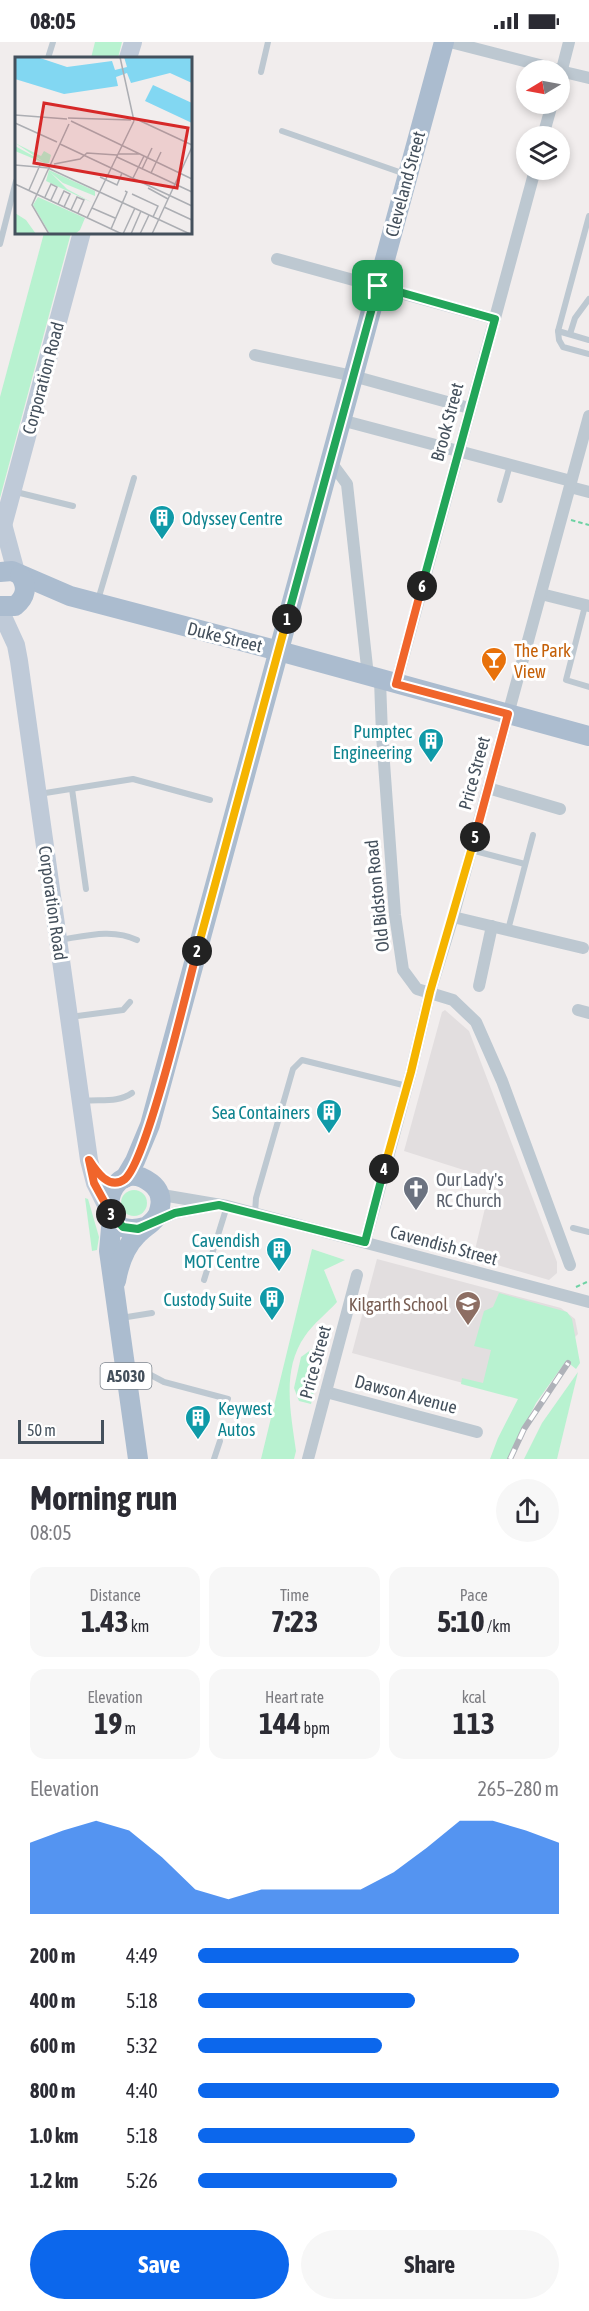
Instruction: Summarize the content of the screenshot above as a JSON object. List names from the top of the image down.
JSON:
{
  "streets": {
    "main road": [
      "Cleveland Street",
      "Corporation Road",
      "Duke Street",
      "A5030"
    ],
    "street": [
      "Brook Street",
      "Price Street",
      "Old Bidston Road",
      "Cavendish Street",
      "Dawson Avenue"
    ]
  },
  "crossings": [
    ["Cleveland Street", "Corporation Road"],
    ["Cleveland Street", "Duke Street"],
    ["Cleveland Street", "Old Bidston Road"],
    ["Cleveland Street", "Cavendish Street"],
    ["Cleveland Street", "A5030"],
    ["Corporation Road", "Duke Street"],
    ["Corporation Road", "Cavendish Street"],
    ["Corporation Road", "A5030"],
    ["Brook Street", "Duke Street"],
    ["Brook Street", "Old Bidston Road"],
    ["Duke Street", "Price Street"],
    ["Duke Street", "Old Bidston Road"],
    ["Price Street", "Old Bidston Road"],
    ["Price Street", "Cavendish Street"],
    ["Price Street", "Dawson Avenue"],
    ["Cavendish Street", "A5030"]
  ],
  "places": {
    "building": [
      "Odyssey Centre",
      "Pumptec Engineering",
      "Sea Containers",
      "Cavendish MOT Centre",
      "Custody Suite",
      "Keywest Autos"
    ],
    "bar": ["The Park View"],
    "church": ["Our Lady's RC Church"],
    "school or university": ["Kilgarth School"]
  },
  "scale_bar": "50 m",
  "north": "left",
  "page": {
    "status": "08:05",
    "pins": [
      "6",
      "1",
      "5",
      "2",
      "4",
      "3"
    ],
    "scale": "50 m",
    "heading": ["Morning run", "08:05"],
    "stats": [
      ["Distance", "1.43 km"],
      ["Time", "7:23"],
      ["Pace", "5:10 /km"],
      ["Elevation", "19 m"],
      ["Heart rate", "144 bpm"],
      ["kcal", "113"]
    ],
    "chart": ["Elevation", "265–280 m"],
    "list": [
      {
        "name": "200 m",
        "note": "4:49"
      },
      {
        "name": "400 m",
        "note": "5:18"
      },
      {
        "name": "600 m",
        "note": "5:32"
      },
      {
        "name": "800 m",
        "note": "4:40"
      },
      {
        "name": "1.0 km",
        "note": "5:18"
      },
      {
        "name": "1.2 km",
        "note": "5:26"
      }
    ],
    "buttons": ["Save", "Share"]
  }
}
